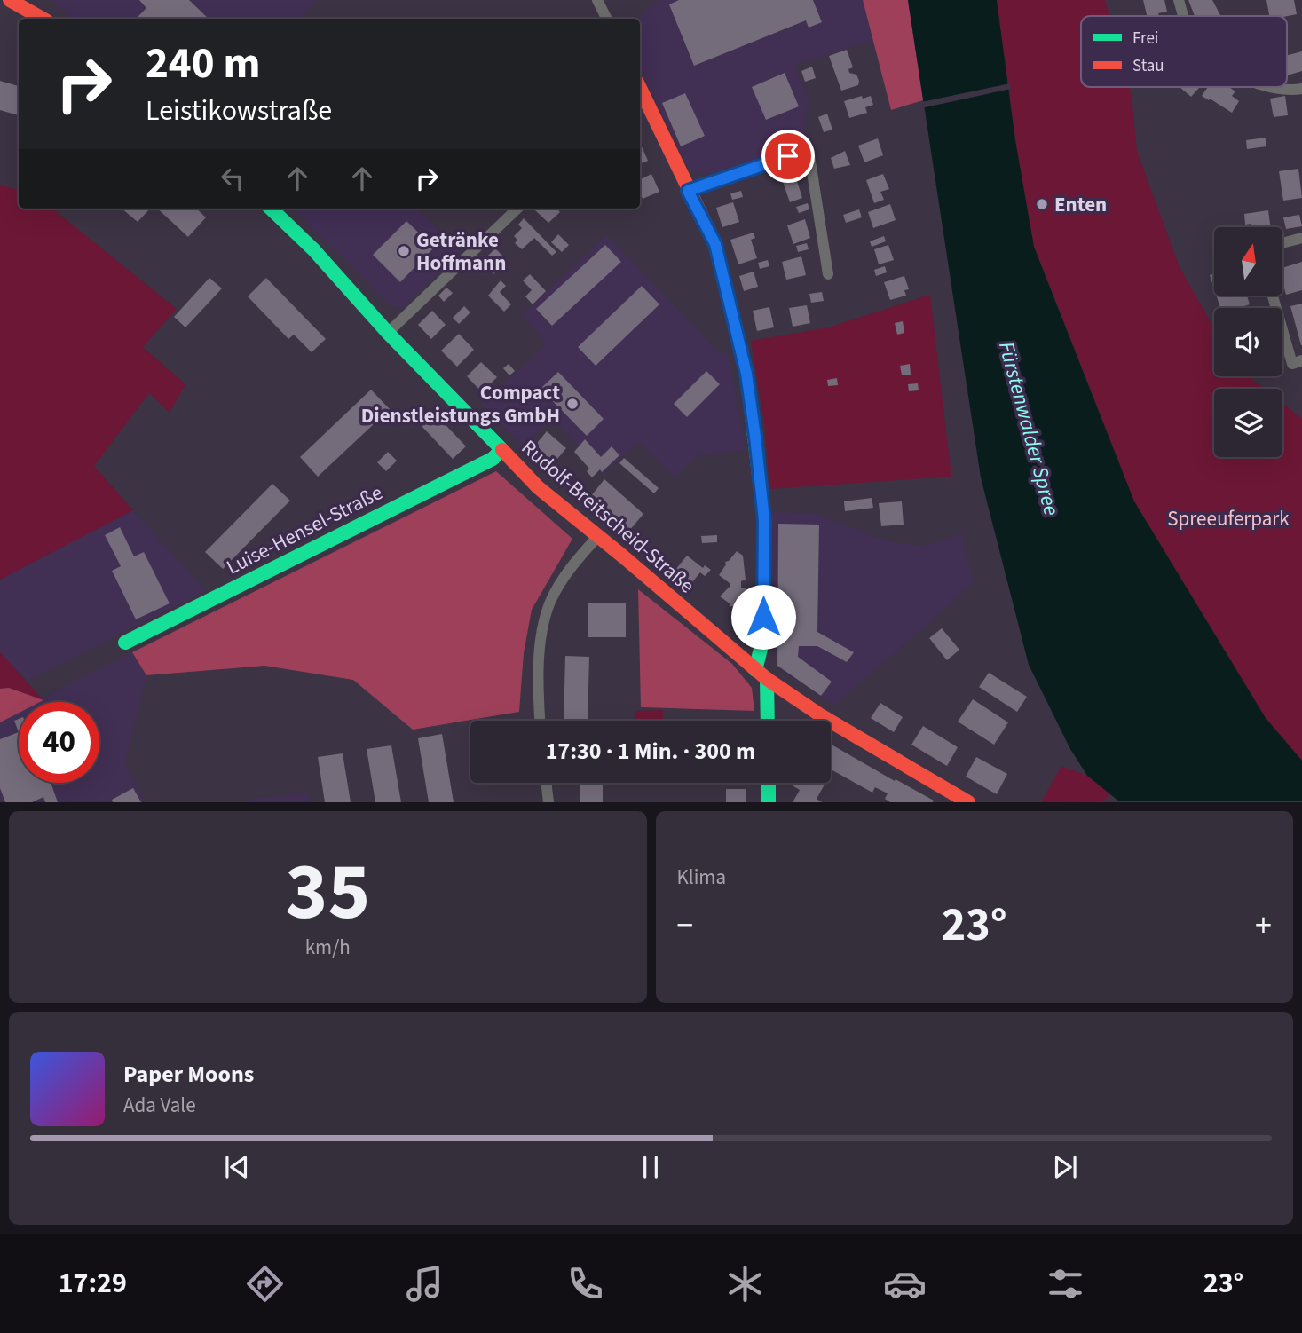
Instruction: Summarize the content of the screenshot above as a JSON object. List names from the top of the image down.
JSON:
{
  "streets": {
    "street": ["Rudolf-Breitscheid-Straße", "Luise-Hensel-Straße"]
  },
  "crossings": [
    ["Rudolf-Breitscheid-Straße", "Luise-Hensel-Straße"]
  ],
  "water": ["Fürstenwalder Spree"],
  "parks": ["Spreeuferpark"],
  "places": ["Enten", "Getränke Hoffmann", "Compact Dienstleistungs GmbH"],
  "legend": ["Frei", "Stau"],
  "north": "top",
  "page": {
    "turn": ["240 m", "Leistikowstraße"],
    "limit": "40",
    "trip": "17:30 · 1 Min. · 300 m",
    "tile": [
      ["35", "km/h"],
      "Klima"
    ],
    "heat": ["−", "23°", "+"],
    "song": ["Paper Moons", "Ada Vale"],
    "tabs": ["17:29", "23°"]
  }
}
